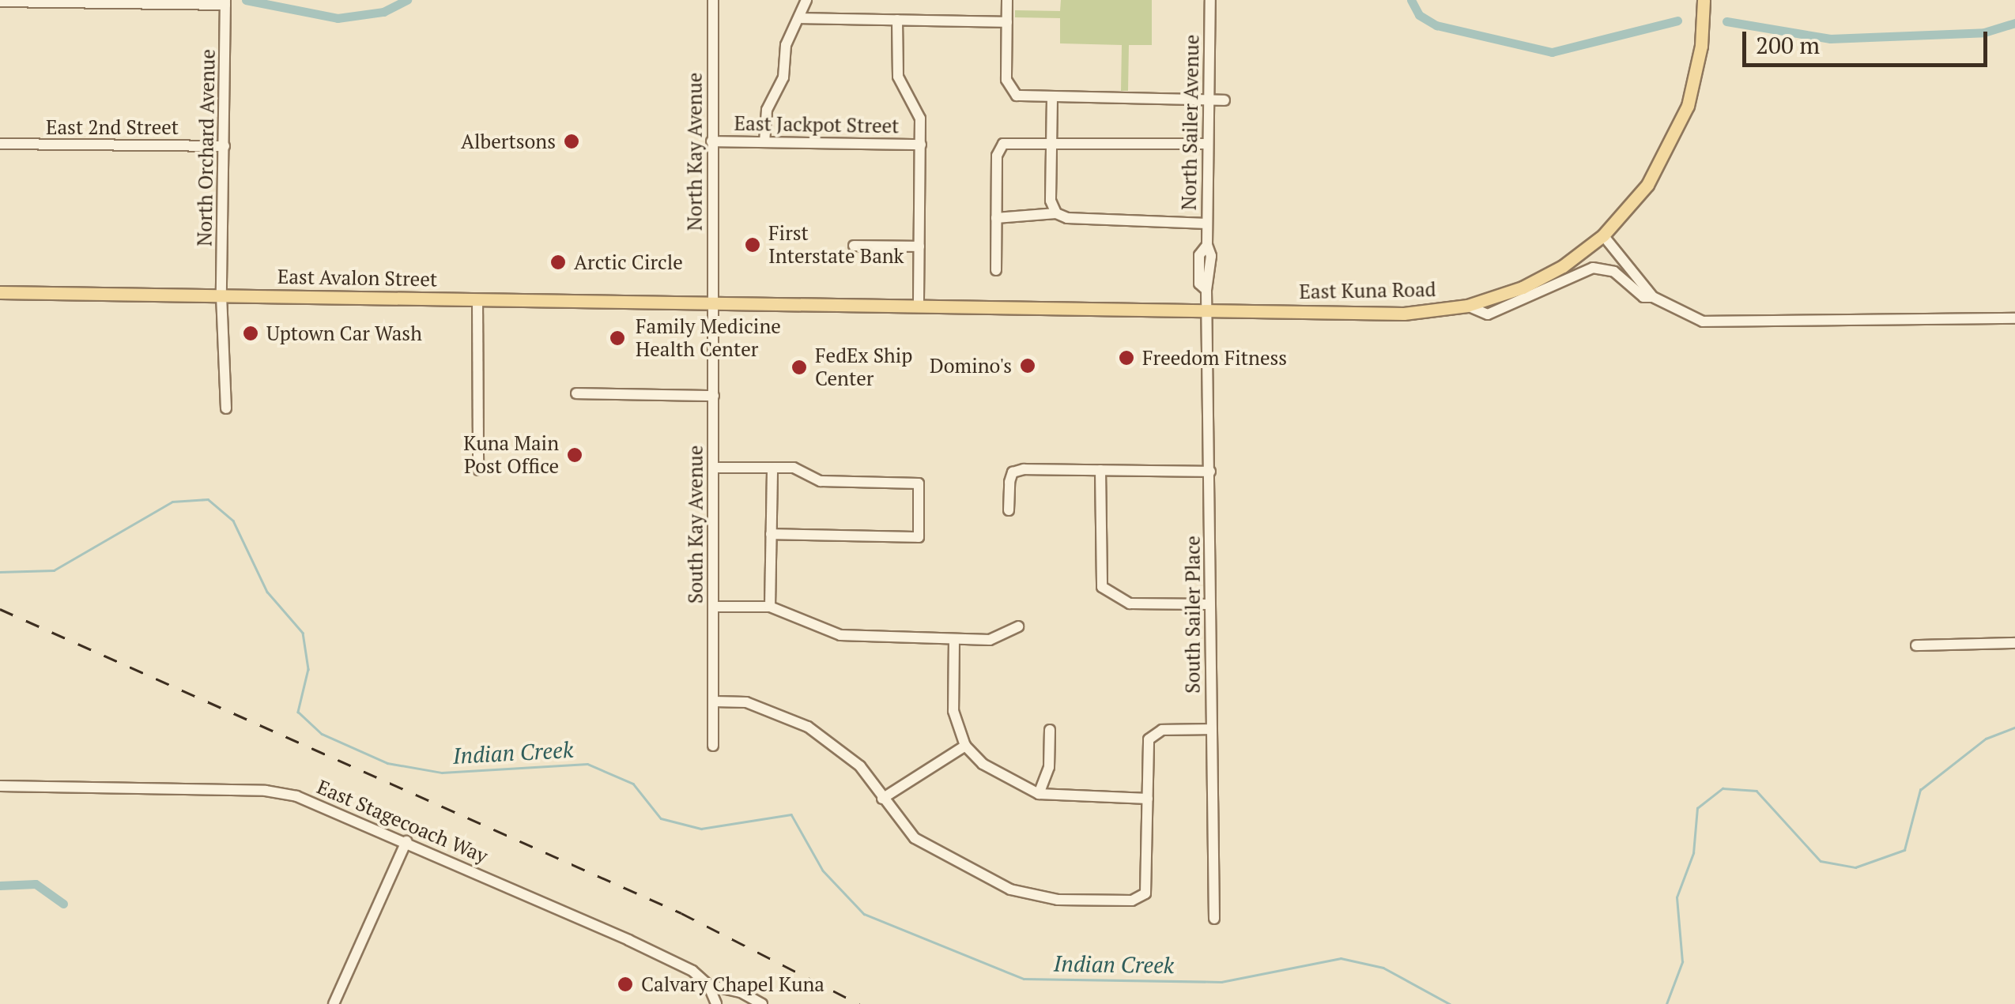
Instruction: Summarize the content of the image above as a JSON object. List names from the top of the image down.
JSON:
{
  "streets": {
    "main road": ["East Avalon Street", "East Kuna Road"],
    "street": [
      "North Sailer Avenue",
      "East Jackpot Street",
      "East 2nd Street",
      "North Orchard Avenue",
      "North Kay Avenue",
      "South Kay Avenue",
      "South Sailer Place",
      "East Stagecoach Way"
    ]
  },
  "crossings": [
    ["North Sailer Avenue", "East Kuna Road"],
    ["North Sailer Avenue", "South Sailer Place"],
    ["East Jackpot Street", "North Kay Avenue"],
    ["East 2nd Street", "North Orchard Avenue"],
    ["North Orchard Avenue", "East Avalon Street"],
    ["North Kay Avenue", "East Avalon Street"],
    ["North Kay Avenue", "East Kuna Road"],
    ["North Kay Avenue", "South Kay Avenue"],
    ["East Avalon Street", "East Kuna Road"],
    ["East Avalon Street", "South Kay Avenue"],
    ["East Kuna Road", "South Kay Avenue"],
    ["East Kuna Road", "South Sailer Place"]
  ],
  "water": ["Indian Creek"],
  "places": [
    "Albertsons",
    "First Interstate Bank",
    "Arctic Circle",
    "Uptown Car Wash",
    "Family Medicine Health Center",
    "Freedom Fitness",
    "Domino's",
    "FedEx Ship Center",
    "Kuna Main Post Office",
    "Calvary Chapel Kuna"
  ],
  "scale_bar": "200 m"
}
